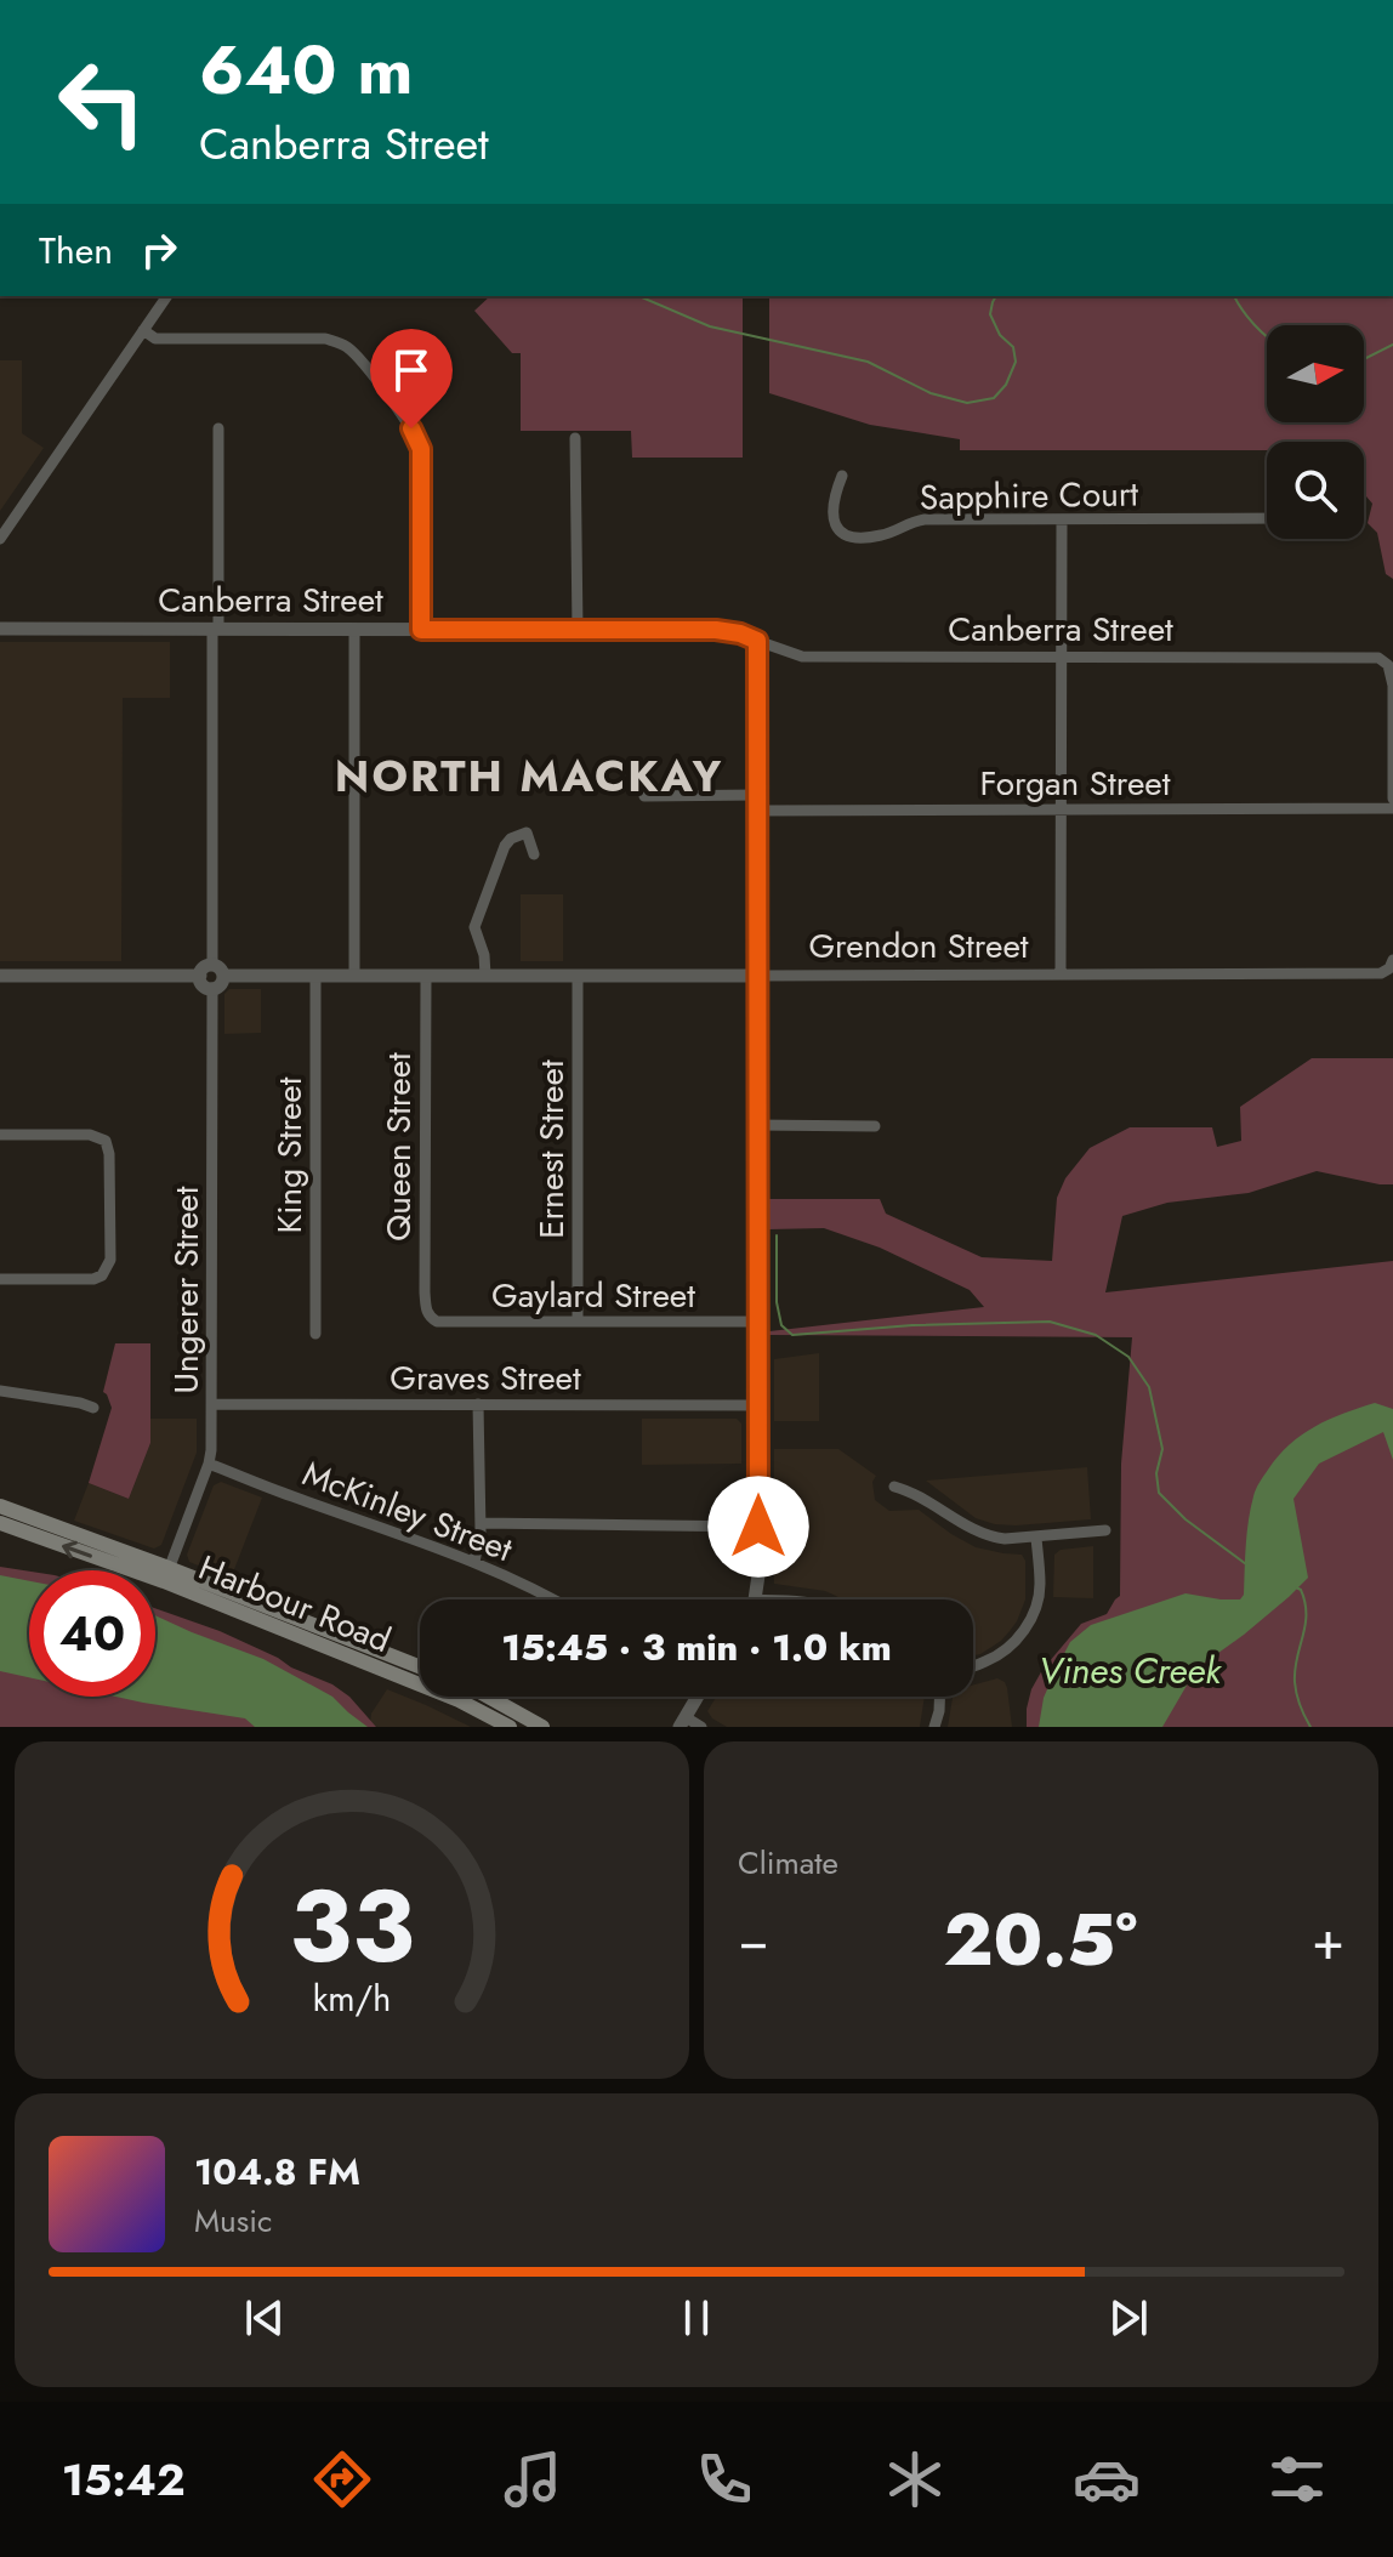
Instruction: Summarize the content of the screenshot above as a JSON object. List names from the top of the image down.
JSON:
{
  "streets": {
    "main road": ["Harbour Road"],
    "street": [
      "Sapphire Court",
      "Canberra Street",
      "Forgan Street",
      "Grendon Street",
      "Queen Street",
      "Ernest Street",
      "King Street",
      "Ungerer Street",
      "Gaylard Street",
      "Graves Street",
      "McKinley Street"
    ]
  },
  "crossings": [
    ["Grendon Street", "Queen Street"],
    ["Grendon Street", "Ernest Street"],
    ["Grendon Street", "King Street"],
    ["Grendon Street", "Ungerer Street"],
    ["Queen Street", "Gaylard Street"],
    ["Ernest Street", "Gaylard Street"],
    ["Ungerer Street", "Graves Street"],
    ["Ungerer Street", "McKinley Street"],
    ["Ungerer Street", "Harbour Road"]
  ],
  "districts": ["NORTH MACKAY"],
  "water": ["Vines Creek"],
  "north": "right",
  "page": {
    "turn": ["640 m", "Canberra Street"],
    "then": "Then",
    "limit": "40",
    "trip": "15:45 · 3 min · 1.0 km",
    "tile": "Climate",
    "heat": ["−", "20.5°", "+"],
    "song": ["104.8 FM", "Music"],
    "tabs": "15:42",
    "gauge": ["33", "km/h"]
  }
}
